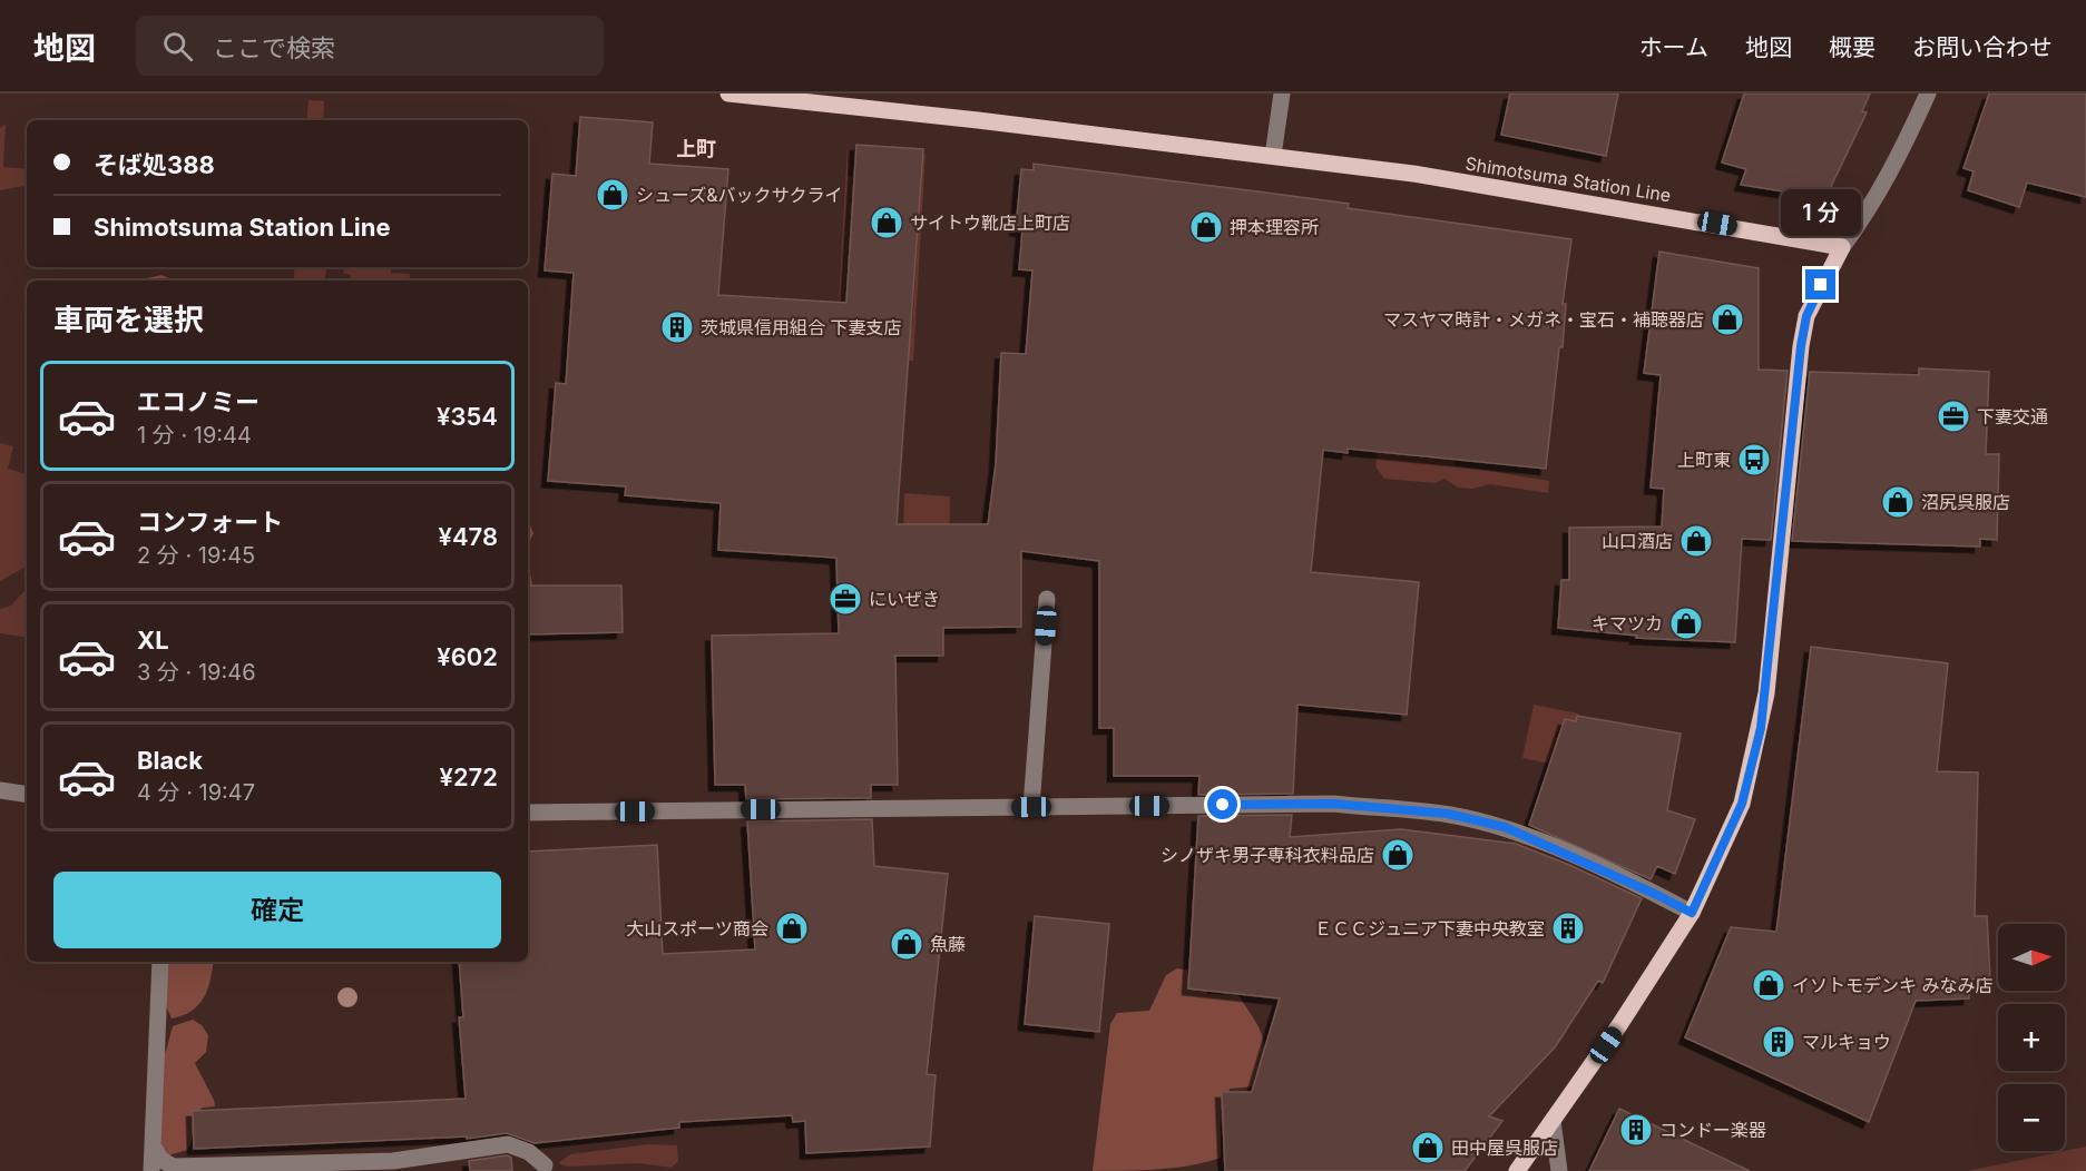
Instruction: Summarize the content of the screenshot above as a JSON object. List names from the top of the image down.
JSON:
{
  "streets": {
    "main road": ["Shimotsuma Station Line"]
  },
  "districts": ["上町"],
  "places": {
    "shop": [
      "シューズ&バックサクライ",
      "サイトウ靴店上町店",
      "押本理容所",
      "マスヤマ時計・メガネ・宝石・補聴器店",
      "沼尻呉服店",
      "山口酒店",
      "キマツカ",
      "シノザキ男子専科衣料品店",
      "大山スポーツ商会",
      "魚藤",
      "イソトモデンキ みなみ店",
      "田中屋呉服店"
    ],
    "building": [
      "茨城県信用組合 下妻支店",
      "ＥＣＣジュニア下妻中央教室",
      "マルキョウ",
      "コンドー楽器"
    ],
    "office": ["下妻交通", "にいぜき"],
    "bus stop": ["上町東"]
  },
  "north": "right",
  "page": {
    "header": "地図",
    "search": "ここで検索",
    "nav": [
      "ホーム",
      "地図",
      "概要",
      "お問い合わせ"
    ],
    "banner": ["そば処388", "Shimotsuma Station Line"],
    "bubble": "1 分",
    "heading": "車両を選択",
    "list": [
      {
        "name": "エコノミー",
        "note": "1 分 · 19:44",
        "value": "¥354"
      },
      {
        "name": "コンフォート",
        "note": "2 分 · 19:45",
        "value": "¥478"
      },
      {
        "name": "XL",
        "note": "3 分 · 19:46",
        "value": "¥602"
      },
      {
        "name": "Black",
        "note": "4 分 · 19:47",
        "value": "¥272"
      }
    ],
    "buttons": "確定",
    "map_buttons": ["+", "−"]
  }
}
